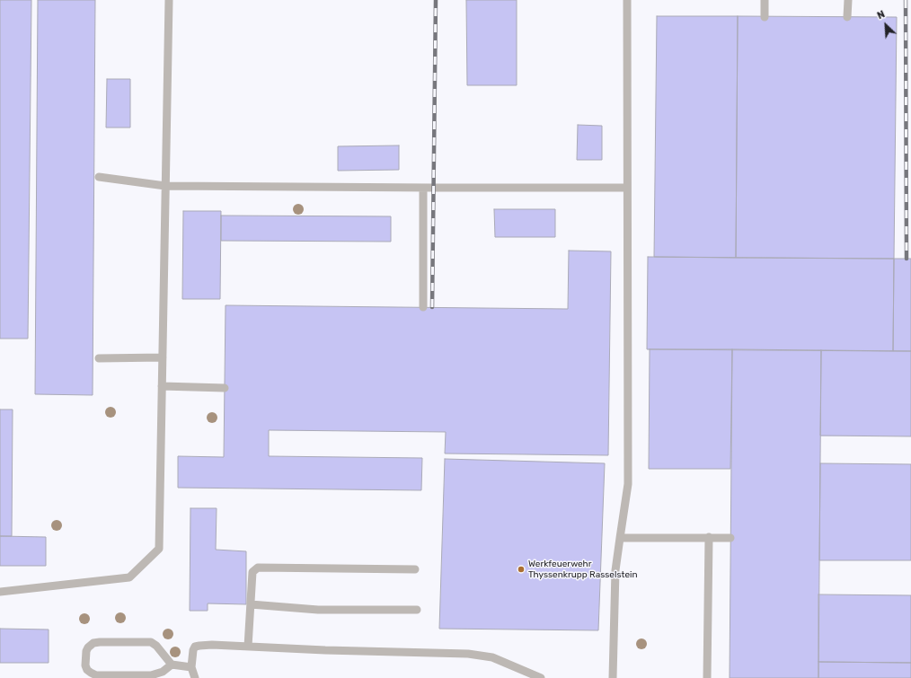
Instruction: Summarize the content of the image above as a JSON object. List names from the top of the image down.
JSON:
{
  "places": ["Werkfeuerwehr Thyssenkrupp Rasselstein"],
  "north": "top left"
}
